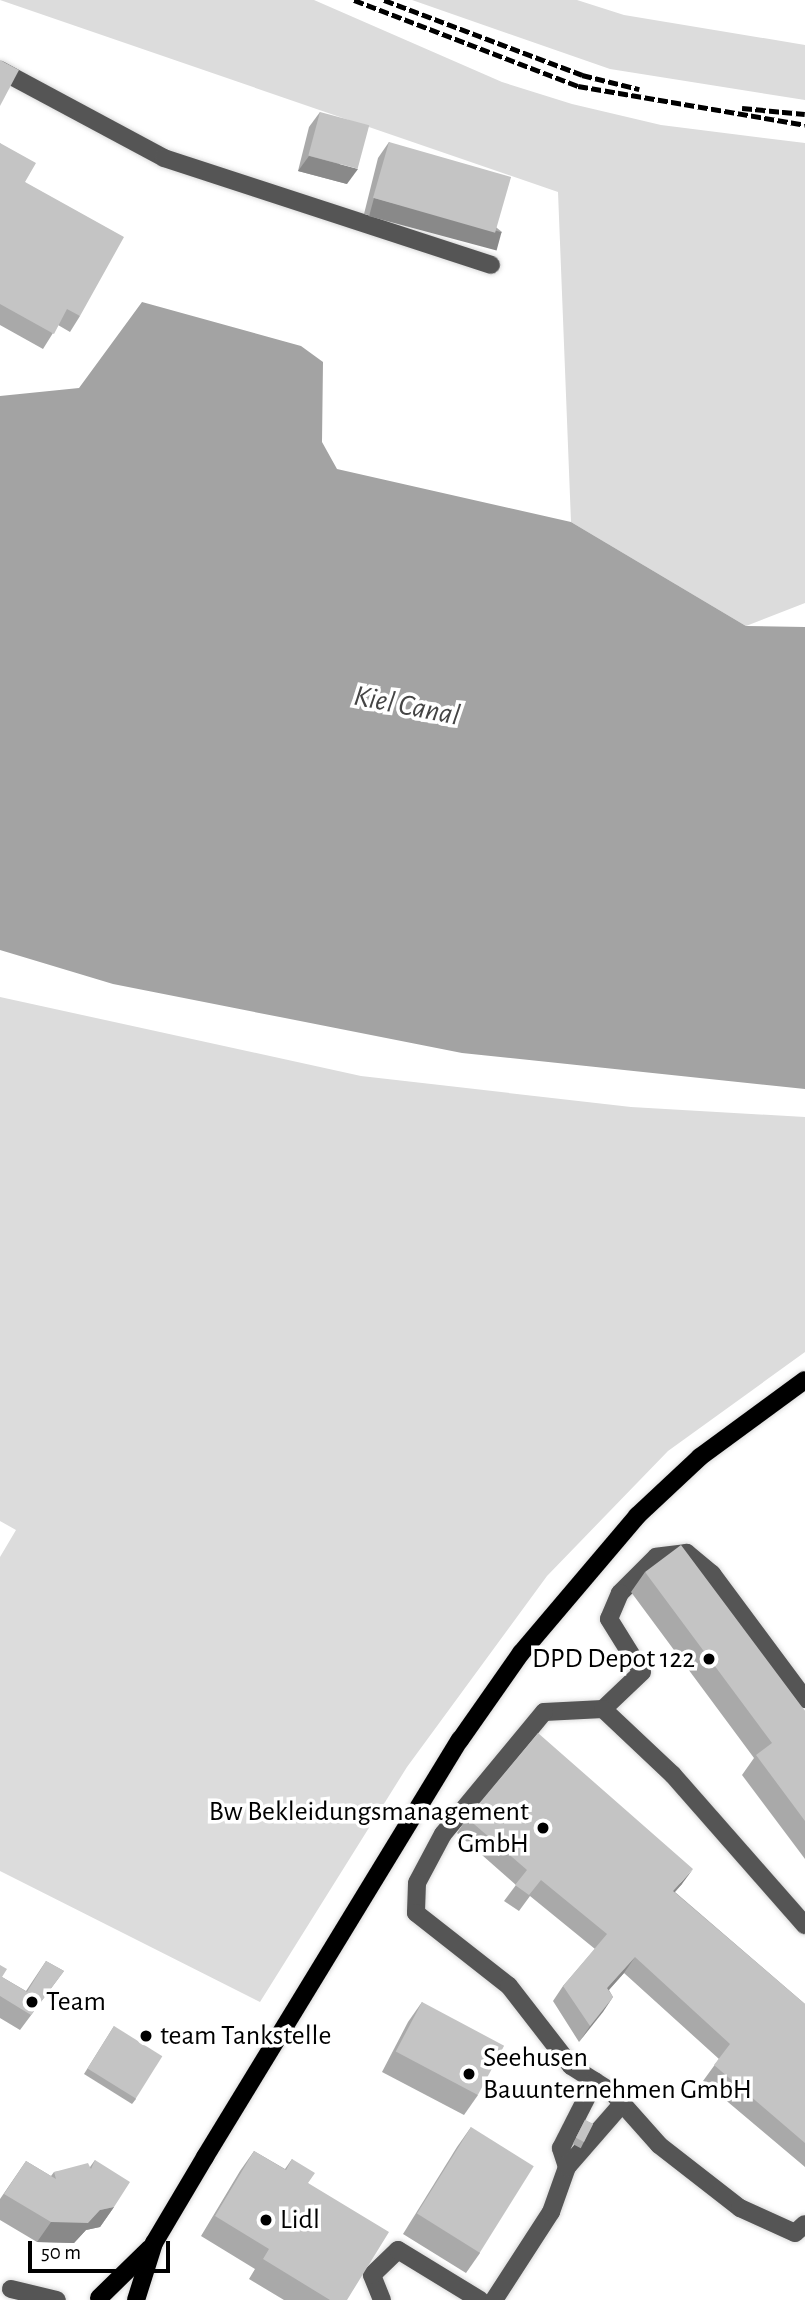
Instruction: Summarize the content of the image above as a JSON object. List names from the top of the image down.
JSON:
{
  "water": ["Kiel Canal"],
  "places": [
    "DPD Depot 122",
    "Bw Bekleidungsmanagement GmbH",
    "Team",
    "team Tankstelle",
    "Seehusen Bauunternehmen GmbH",
    "Lidl"
  ],
  "scale_bar": "50 m"
}
